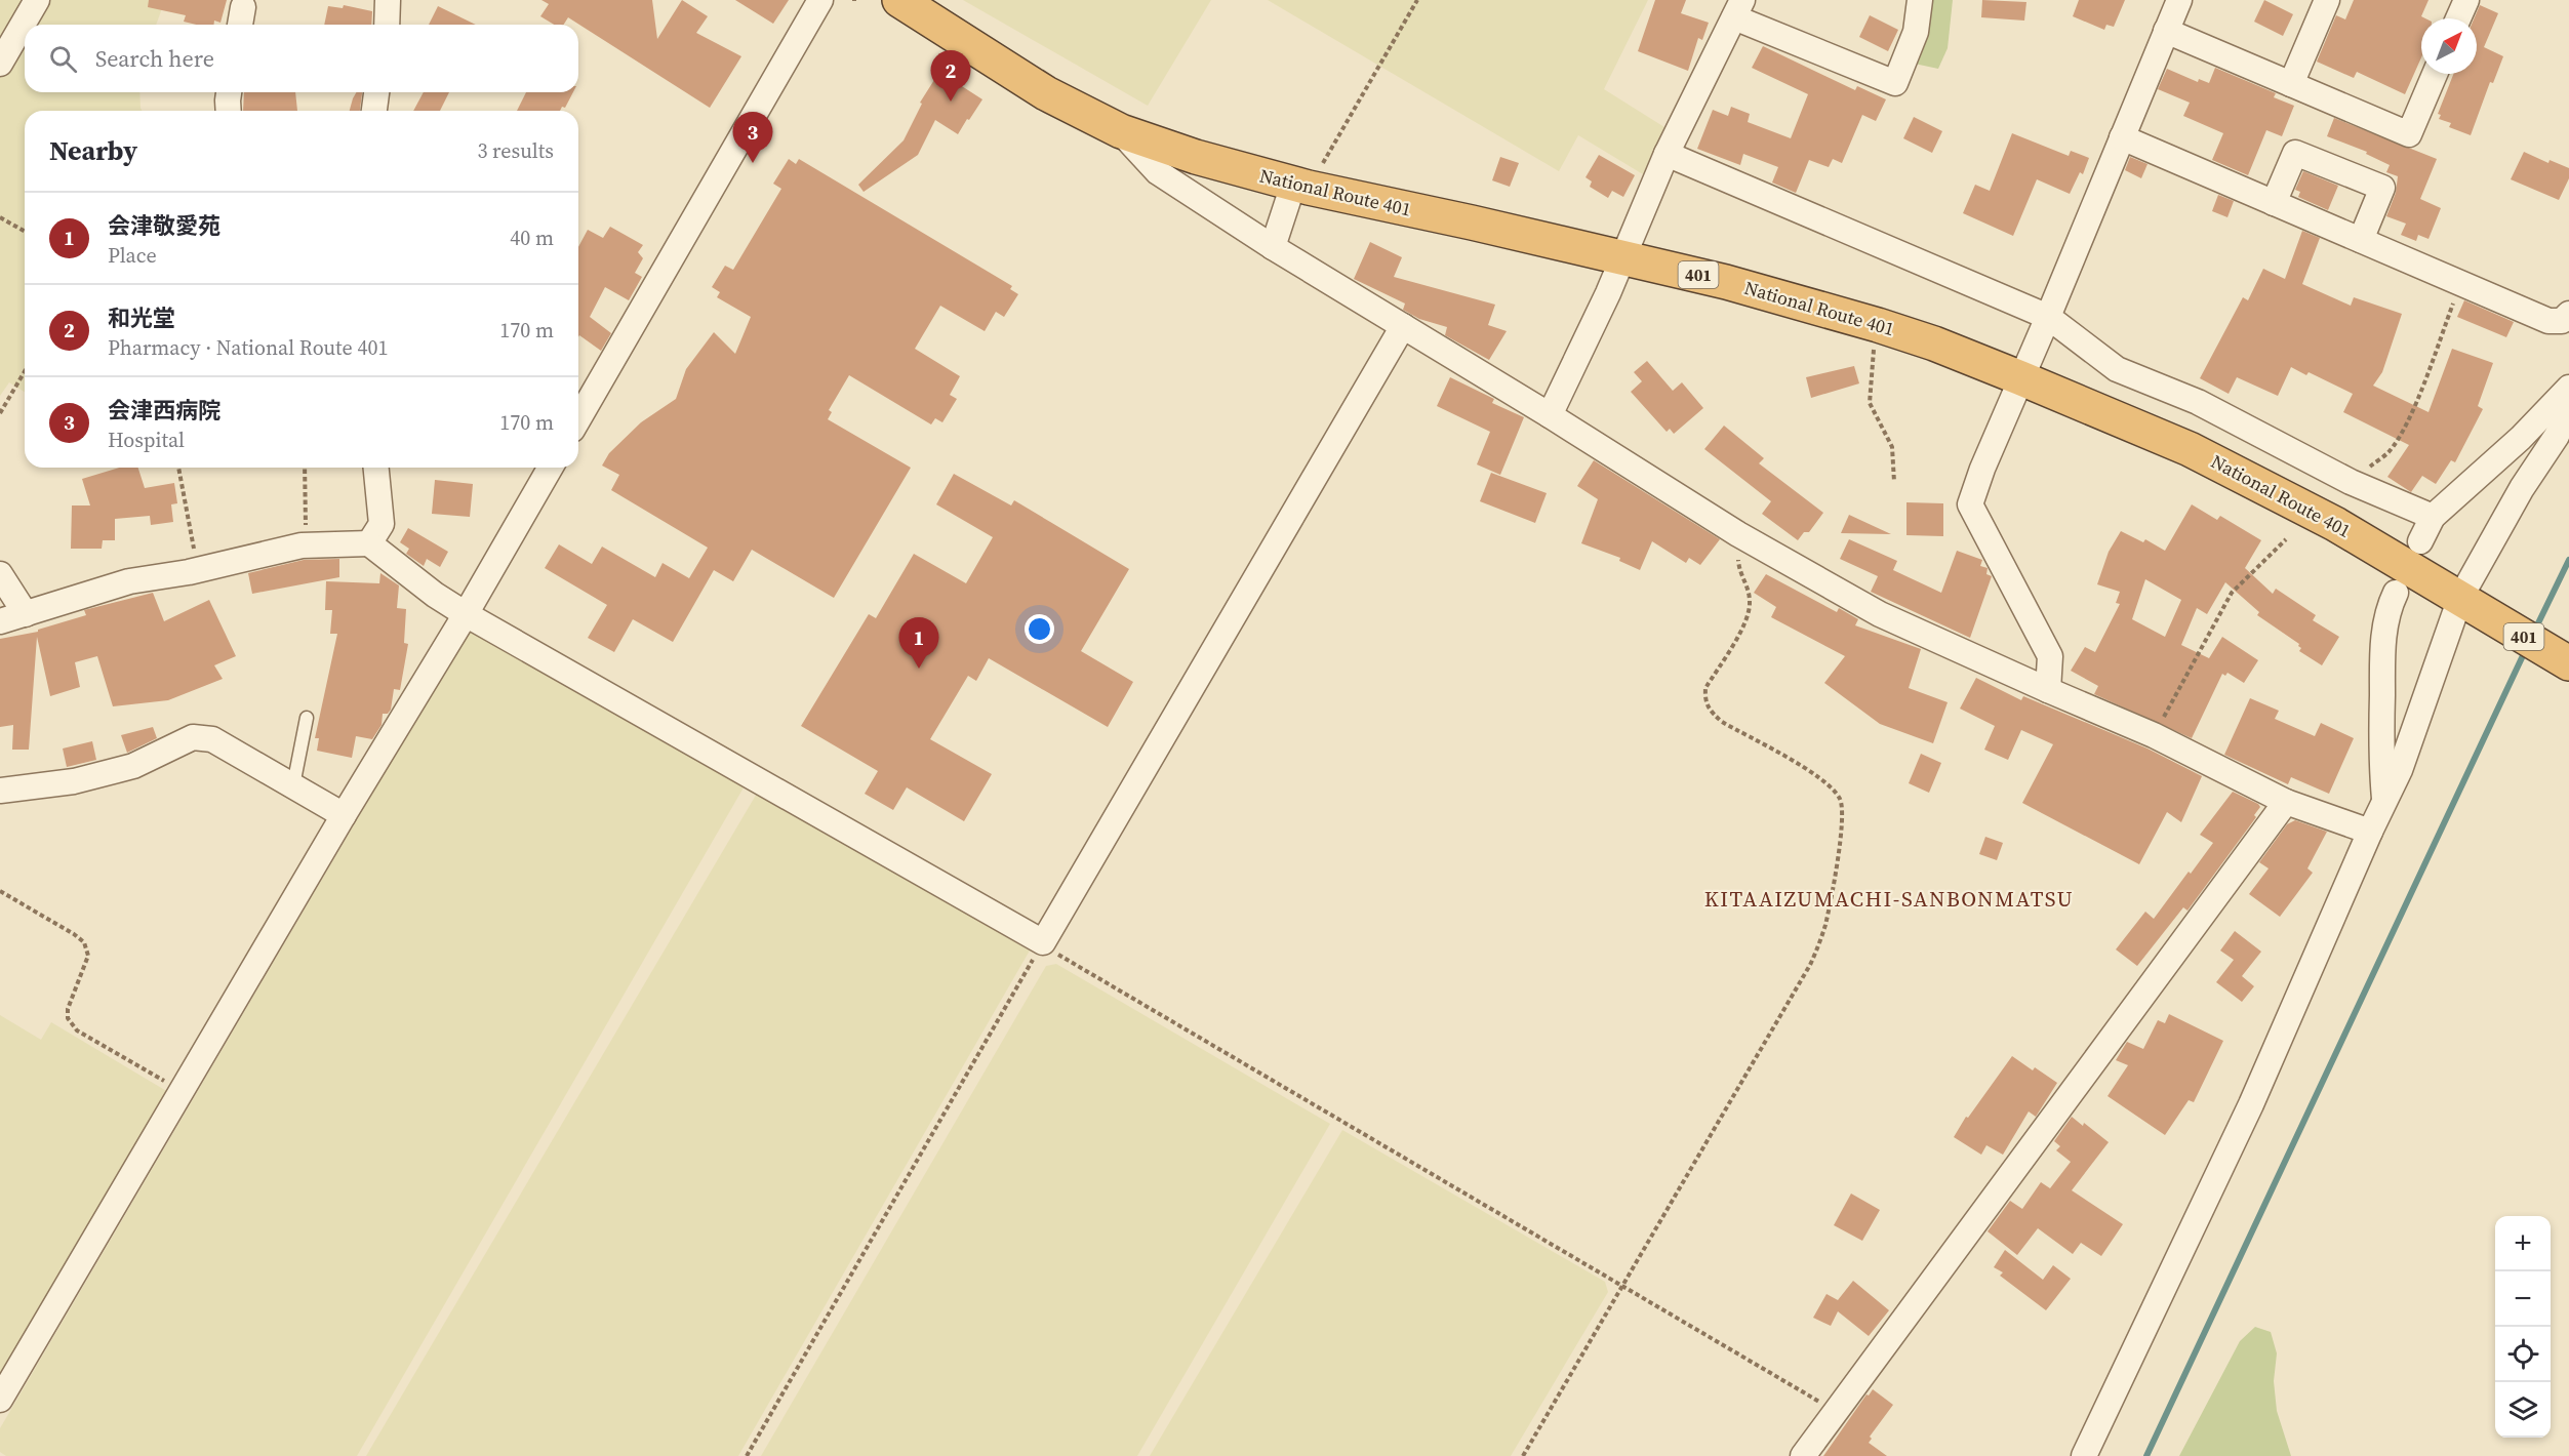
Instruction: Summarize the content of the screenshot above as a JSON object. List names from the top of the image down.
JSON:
{
  "streets": {
    "highway": ["National Route 401", "401"]
  },
  "districts": ["KITAAIZUMACHI-SANBONMATSU"],
  "north": "top right",
  "page": {
    "search": "Search here",
    "pins": ["2", "3", "1"],
    "heading": ["Nearby", "3 results"],
    "list": [
      {
        "mark": "1",
        "name": "会津敬愛苑",
        "note": "Place",
        "value": "40 m"
      },
      {
        "mark": "2",
        "name": "和光堂",
        "note": "Pharmacy · National Route 401",
        "value": "170 m"
      },
      {
        "mark": "3",
        "name": "会津西病院",
        "note": "Hospital",
        "value": "170 m"
      }
    ],
    "map_buttons": ["+", "−"]
  }
}
